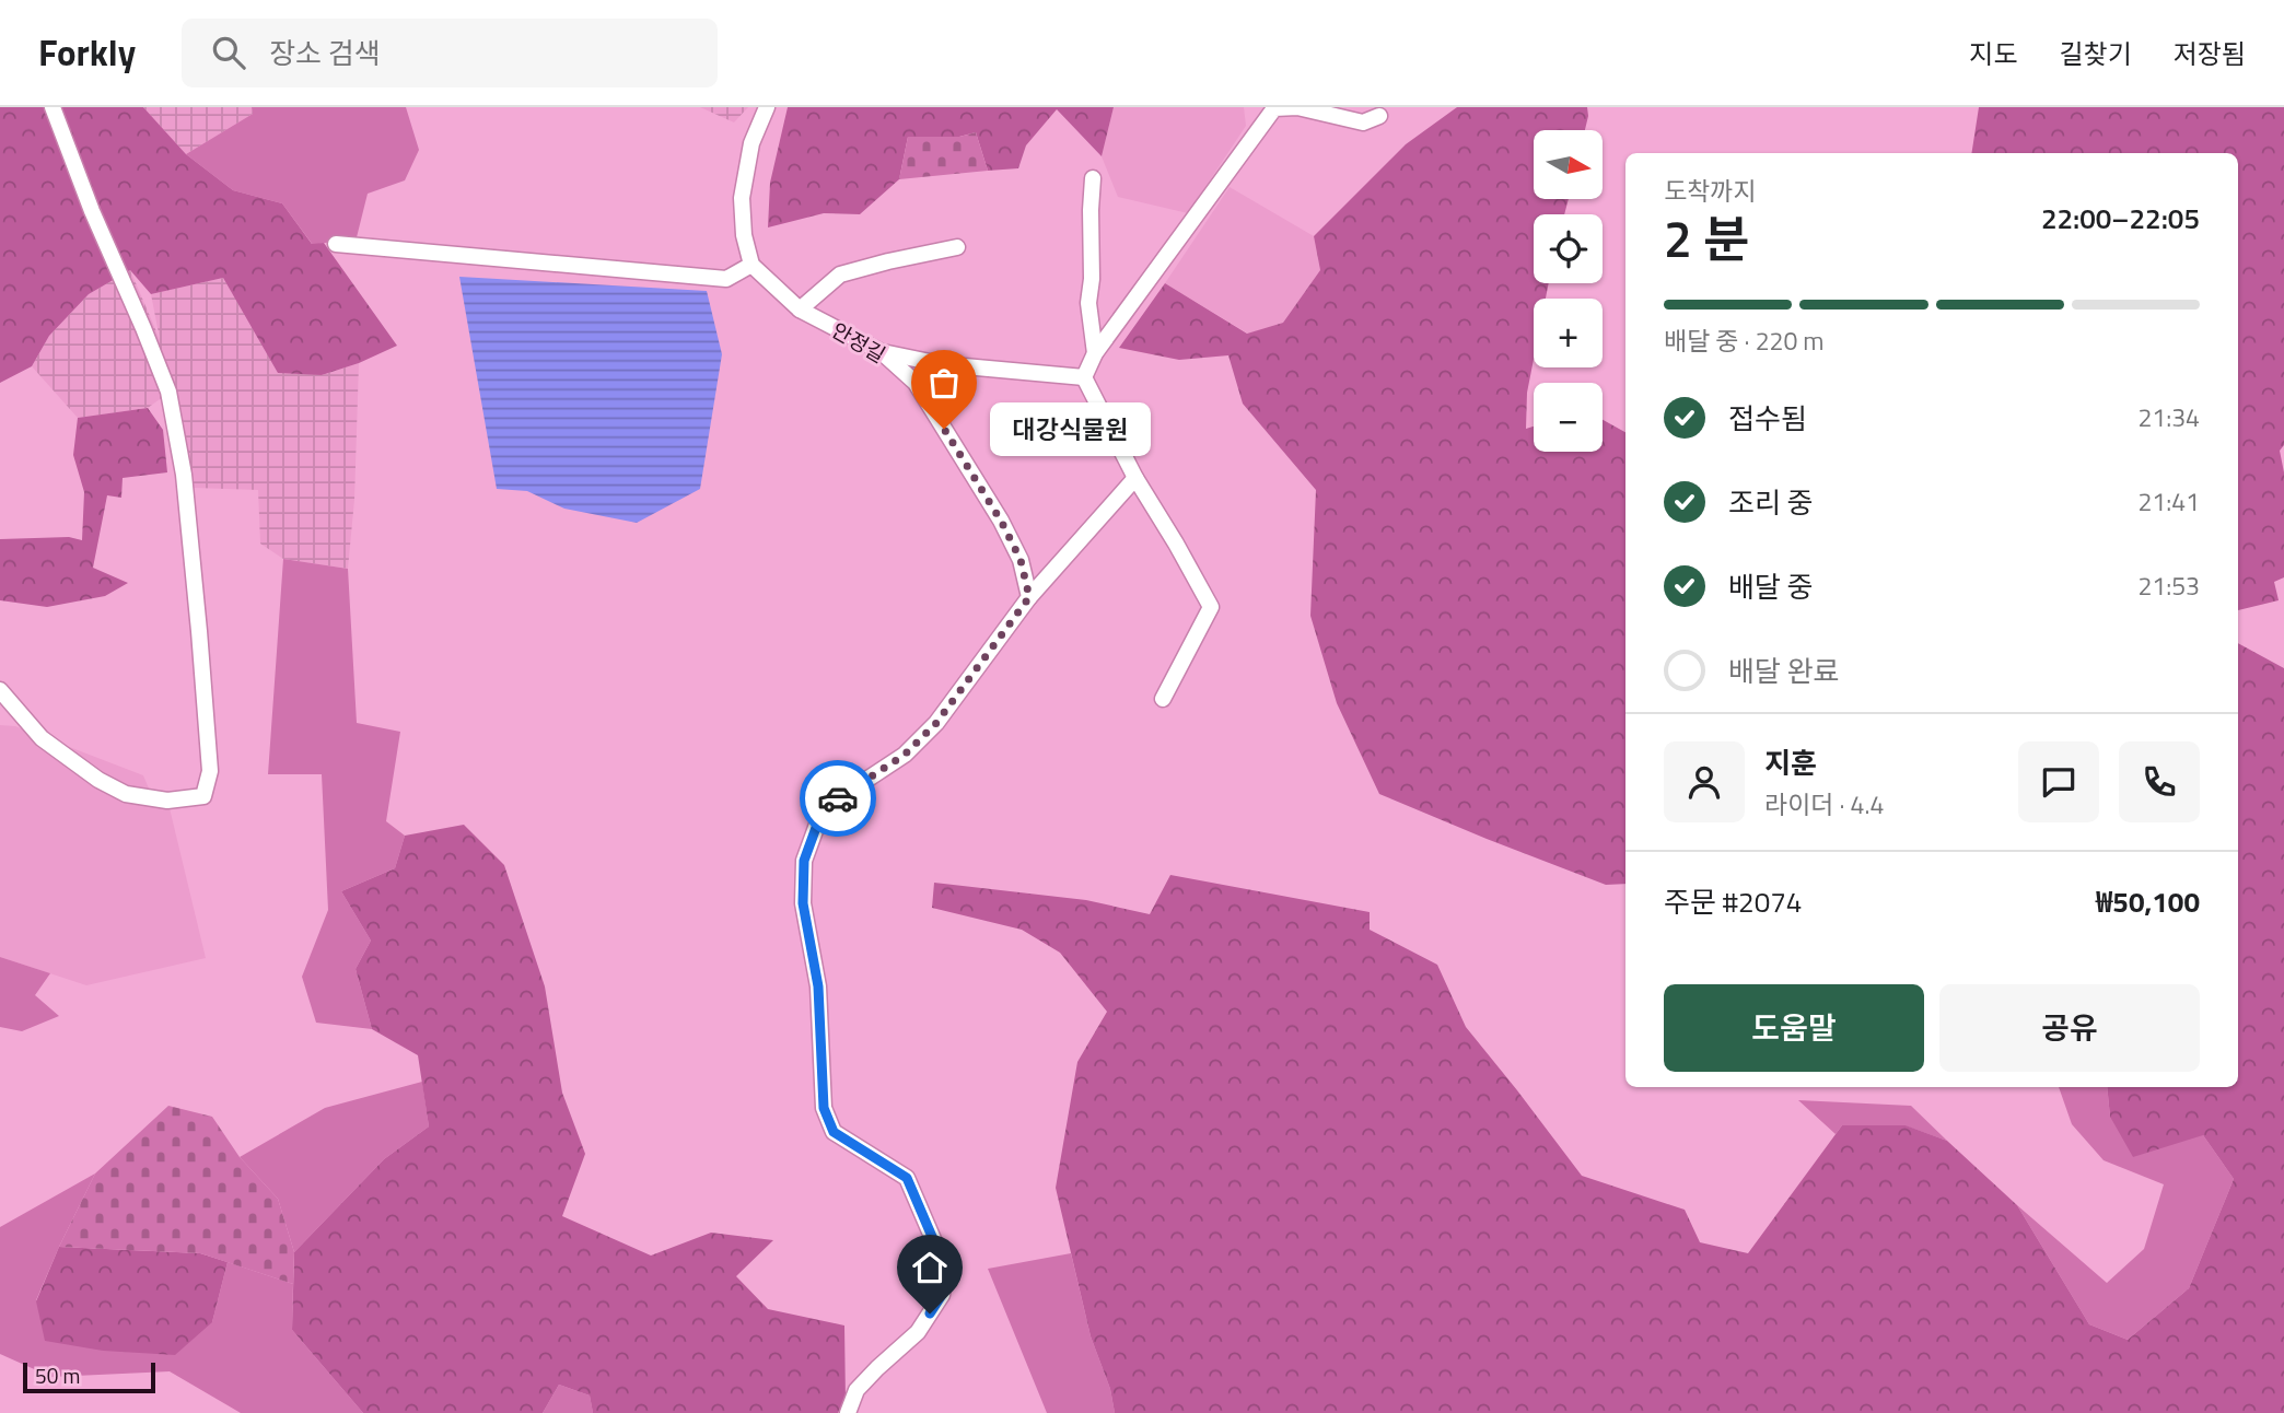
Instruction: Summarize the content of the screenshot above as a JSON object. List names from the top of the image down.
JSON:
{
  "streets": {
    "street": ["안정길"]
  },
  "places": ["대강식물원"],
  "scale_bar": "50 m",
  "north": "right",
  "page": {
    "header": "Forkly",
    "search": "장소 검색",
    "nav": ["지도", "길찾기", "저장됨"],
    "map_buttons": ["+", "−"],
    "heading": ["2 분", "도착까지", "22:00–22:05"],
    "panel": [
      "지훈",
      "라이더 · 4.4",
      "주문 #2074",
      "₩50,100"
    ],
    "bar": "배달 중 · 220 m",
    "list": [
      ["접수됨", "21:34"],
      ["조리 중", "21:41"],
      ["배달 중", "21:53"],
      "배달 완료"
    ],
    "bubble": "대강식물원",
    "buttons": ["도움말", "공유"],
    "scale": "50 m"
  }
}
